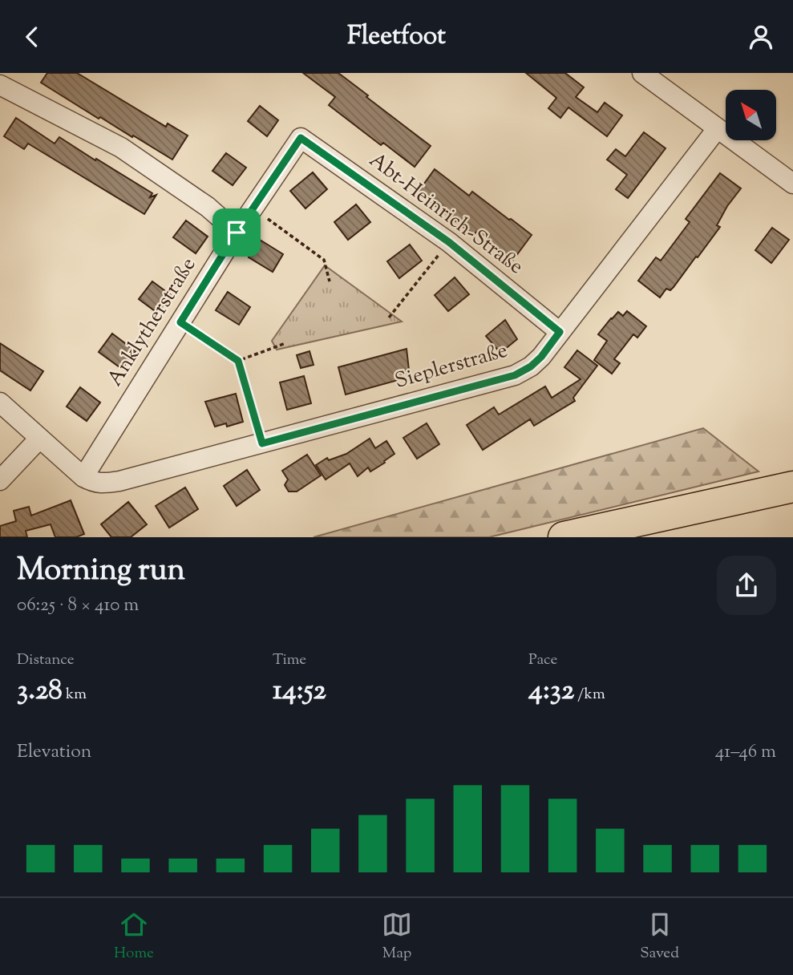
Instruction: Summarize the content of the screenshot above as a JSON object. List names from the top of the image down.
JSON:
{
  "streets": {
    "street": ["Abt-Heinrich-Straße", "Anklytherstraße", "Sieplerstraße"]
  },
  "crossings": [
    ["Abt-Heinrich-Straße", "Anklytherstraße"],
    ["Abt-Heinrich-Straße", "Sieplerstraße"],
    ["Anklytherstraße", "Sieplerstraße"]
  ],
  "north": "top left",
  "page": {
    "header": "Fleetfoot",
    "heading": ["Morning run", "06:25 · 8 × 410 m"],
    "stats": [
      ["Distance", "3.28 km"],
      ["Time", "14:52"],
      ["Pace", "4:32 /km"]
    ],
    "chart": ["Elevation", "41–46 m"],
    "tabs": ["Home", "Map", "Saved"]
  }
}
